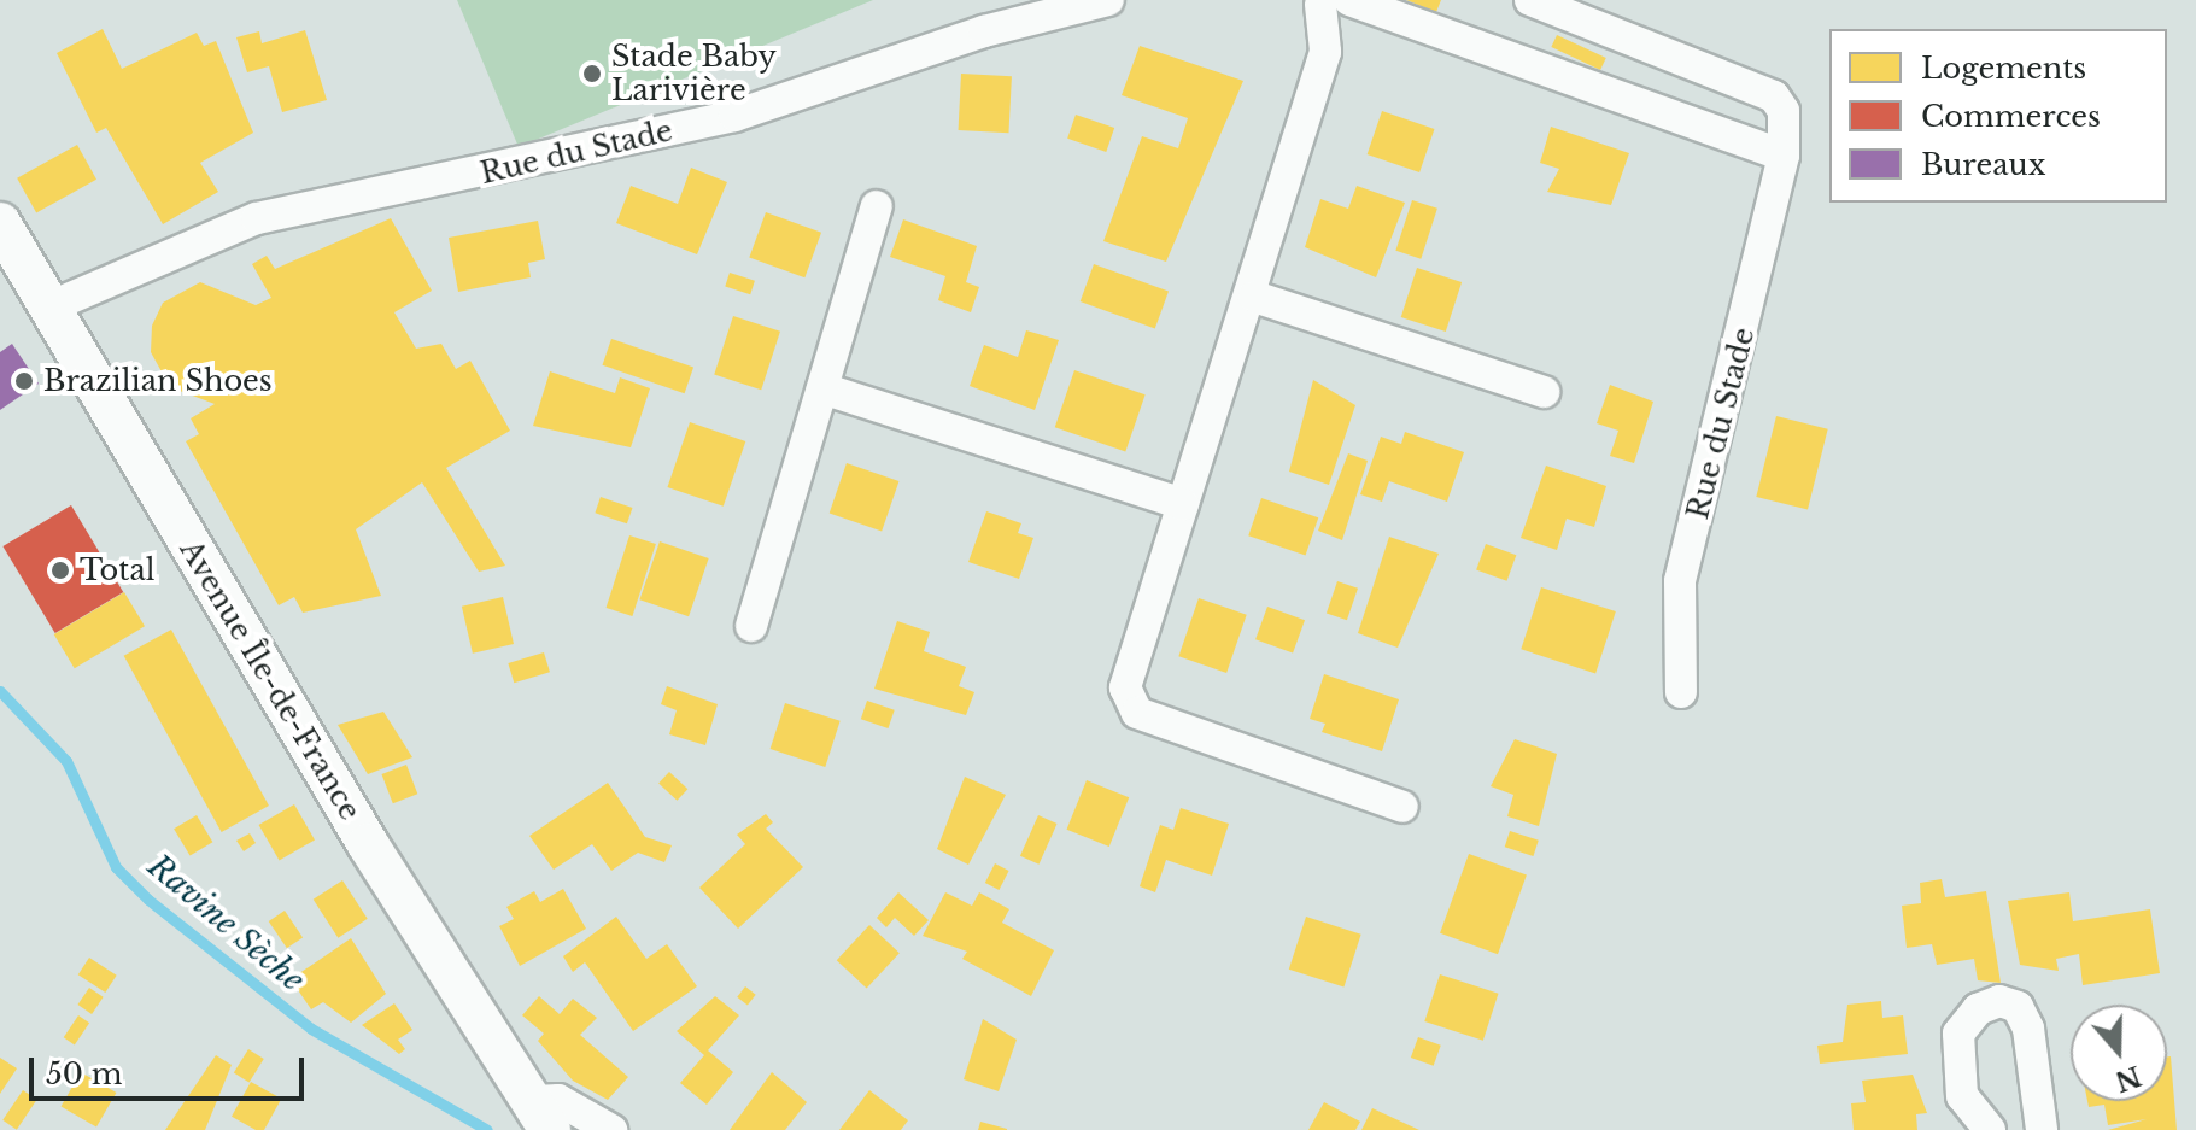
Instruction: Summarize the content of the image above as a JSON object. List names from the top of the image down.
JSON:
{
  "streets": {
    "street": ["Rue du Stade", "Avenue Île-de-France"]
  },
  "crossings": [
    ["Rue du Stade", "Avenue Île-de-France"]
  ],
  "water": ["Ravine Sèche"],
  "places": ["Stade Baby Larivière", "Brazilian Shoes", "Total"],
  "legend": ["Logements", "Commerces", "Bureaux"],
  "scale_bar": "50 m",
  "north": "bottom"
}
